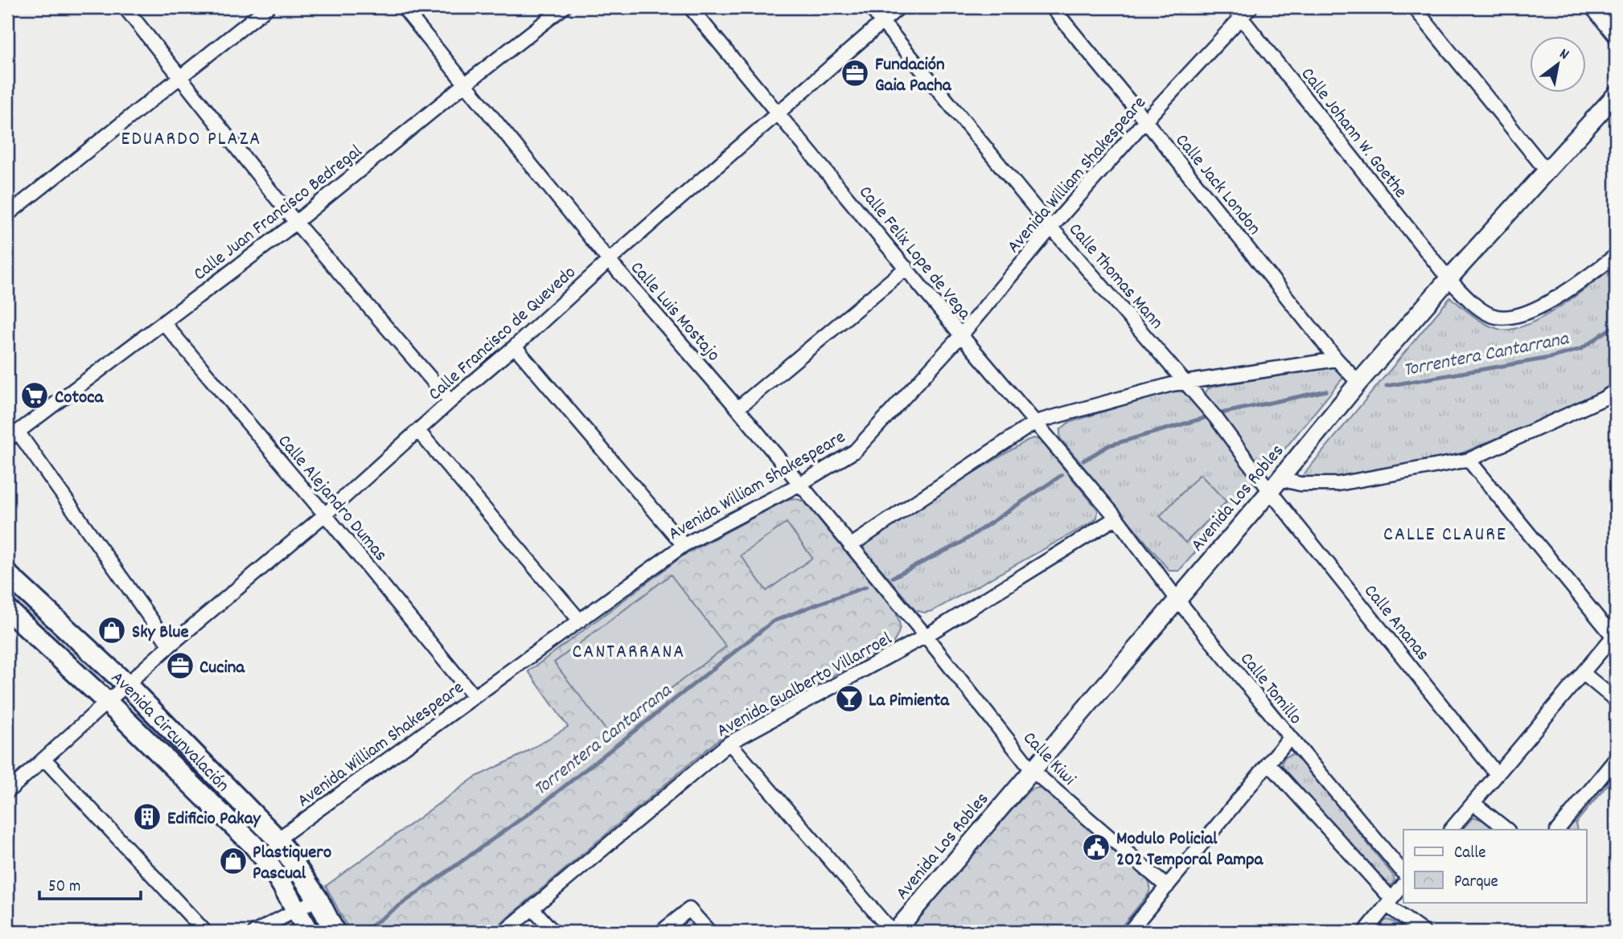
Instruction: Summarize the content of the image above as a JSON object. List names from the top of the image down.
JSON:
{
  "streets": {
    "highway": ["Avenida Circunvalación"],
    "main road": ["Avenida Los Robles"],
    "street": [
      "Calle Johann W. Goethe",
      "Avenida William Shakespeare",
      "Calle Jack London",
      "Calle Juan Francisco Bedregal",
      "Calle Felix Lope de Vega",
      "Calle Thomas Mann",
      "Calle Luis Mostajo",
      "Calle Francisco de Quevedo",
      "Calle Alejandro Dumas",
      "Calle Ananas",
      "Avenida Gualberto Villarroel",
      "Calle Tomillo",
      "Calle Kiwi"
    ]
  },
  "crossings": [
    ["Calle Johann W. Goethe", "Avenida William Shakespeare"],
    ["Calle Johann W. Goethe", "Avenida Los Robles"],
    ["Avenida William Shakespeare", "Calle Jack London"],
    ["Avenida William Shakespeare", "Calle Felix Lope de Vega"],
    ["Avenida William Shakespeare", "Calle Thomas Mann"],
    ["Avenida William Shakespeare", "Calle Luis Mostajo"],
    ["Avenida William Shakespeare", "Calle Alejandro Dumas"],
    ["Avenida William Shakespeare", "Avenida Circunvalación"],
    ["Calle Jack London", "Avenida Los Robles"],
    ["Calle Juan Francisco Bedregal", "Calle Luis Mostajo"],
    ["Calle Juan Francisco Bedregal", "Calle Alejandro Dumas"],
    ["Calle Felix Lope de Vega", "Calle Francisco de Quevedo"],
    ["Calle Felix Lope de Vega", "Avenida Gualberto Villarroel"],
    ["Calle Felix Lope de Vega", "Calle Tomillo"],
    ["Calle Thomas Mann", "Calle Francisco de Quevedo"],
    ["Calle Thomas Mann", "Avenida Los Robles"],
    ["Calle Thomas Mann", "Calle Ananas"],
    ["Calle Luis Mostajo", "Calle Francisco de Quevedo"],
    ["Calle Luis Mostajo", "Avenida Gualberto Villarroel"],
    ["Calle Luis Mostajo", "Calle Kiwi"],
    ["Calle Francisco de Quevedo", "Calle Alejandro Dumas"],
    ["Calle Francisco de Quevedo", "Avenida Circunvalación"],
    ["Avenida Los Robles", "Calle Ananas"],
    ["Avenida Los Robles", "Calle Tomillo"],
    ["Avenida Los Robles", "Calle Kiwi"],
    ["Avenida Gualberto Villarroel", "Calle Tomillo"],
    ["Avenida Gualberto Villarroel", "Calle Kiwi"]
  ],
  "districts": ["EDUARDO PLAZA", "CALLE CLAURE", "CANTARRANA"],
  "water": ["Torrentera Cantarrana"],
  "places": {
    "office": ["Fundación Gaia Pacha", "Cucina"],
    "supermarket": ["Cotoca"],
    "shop": ["Sky Blue", "Plastiquero Pascual"],
    "bar": ["La Pimienta"],
    "building": ["Edificio Pakay"],
    "public building": ["Modulo Policial 202 Temporal Pampa"]
  },
  "legend": ["Calle", "Parque"],
  "scale_bar": "50 m",
  "north": "top right"
}
